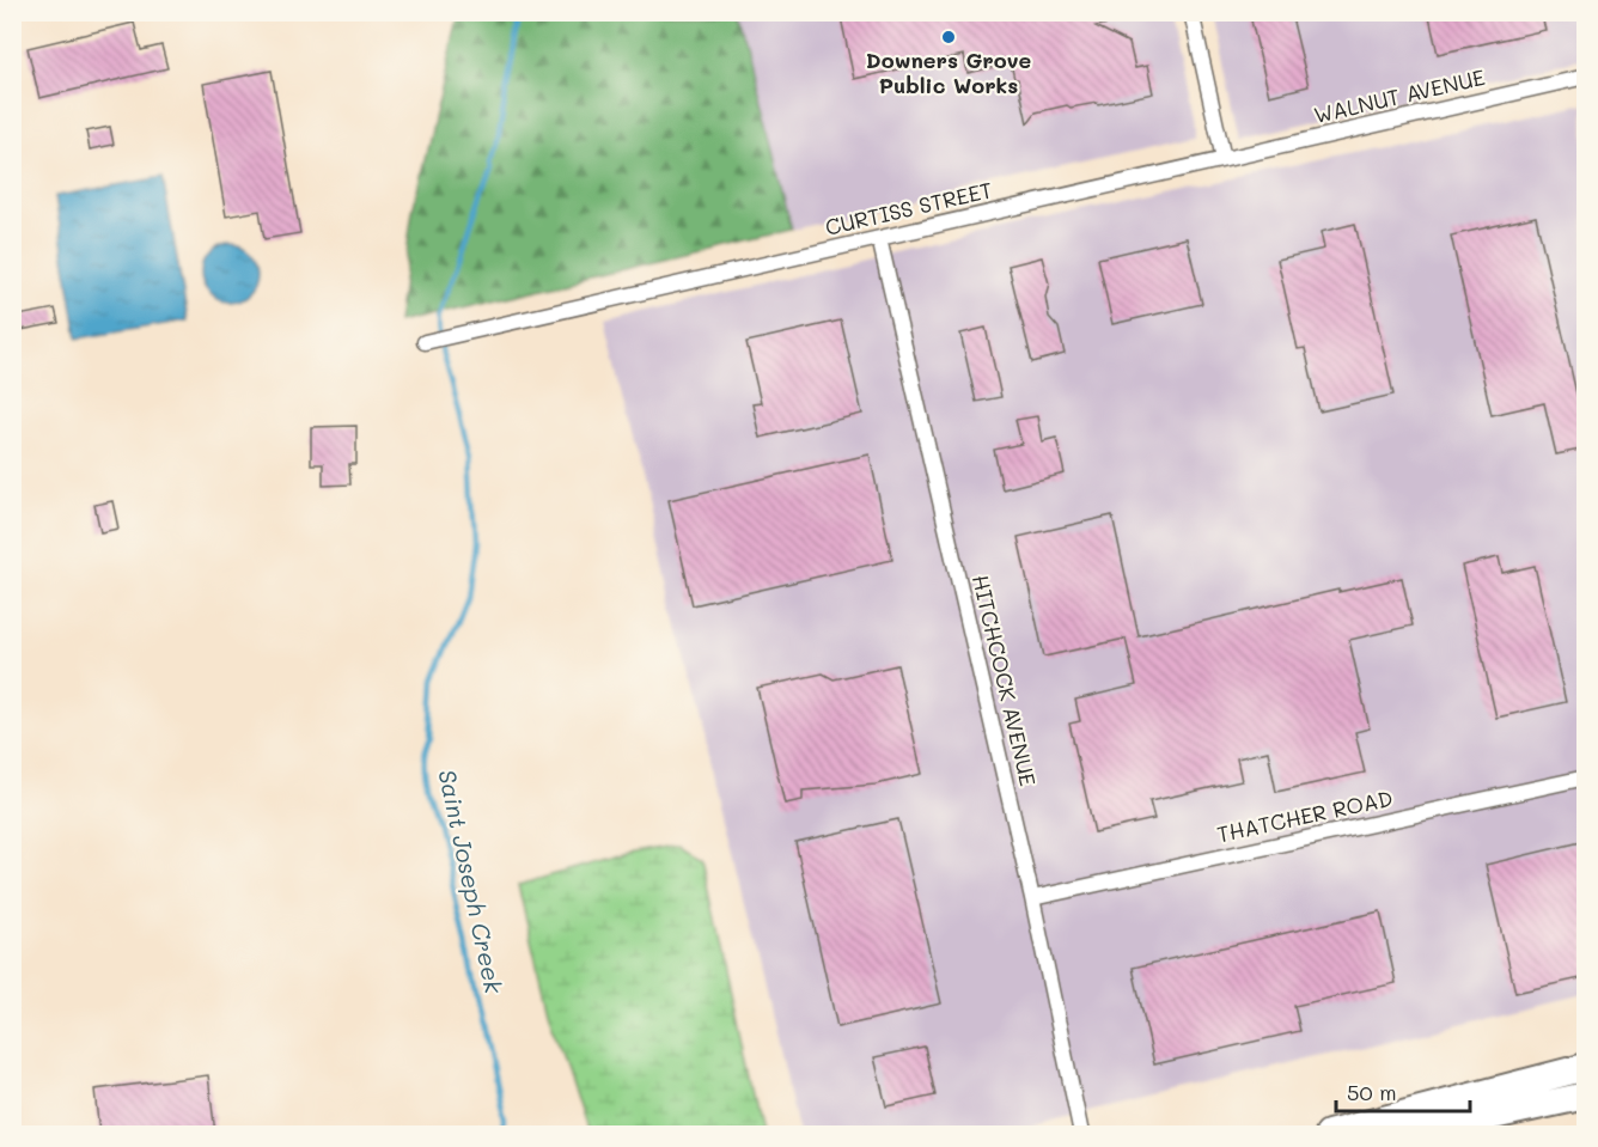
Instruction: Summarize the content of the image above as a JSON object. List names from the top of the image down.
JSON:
{
  "streets": {
    "street": [
      "WALNUT AVENUE",
      "CURTISS STREET",
      "HITCHCOCK AVENUE",
      "THATCHER ROAD"
    ]
  },
  "crossings": [
    ["WALNUT AVENUE", "CURTISS STREET"],
    ["CURTISS STREET", "HITCHCOCK AVENUE"],
    ["HITCHCOCK AVENUE", "THATCHER ROAD"]
  ],
  "water": ["Saint Joseph Creek"],
  "places": ["Downers Grove Public Works"],
  "scale_bar": "50 m"
}
